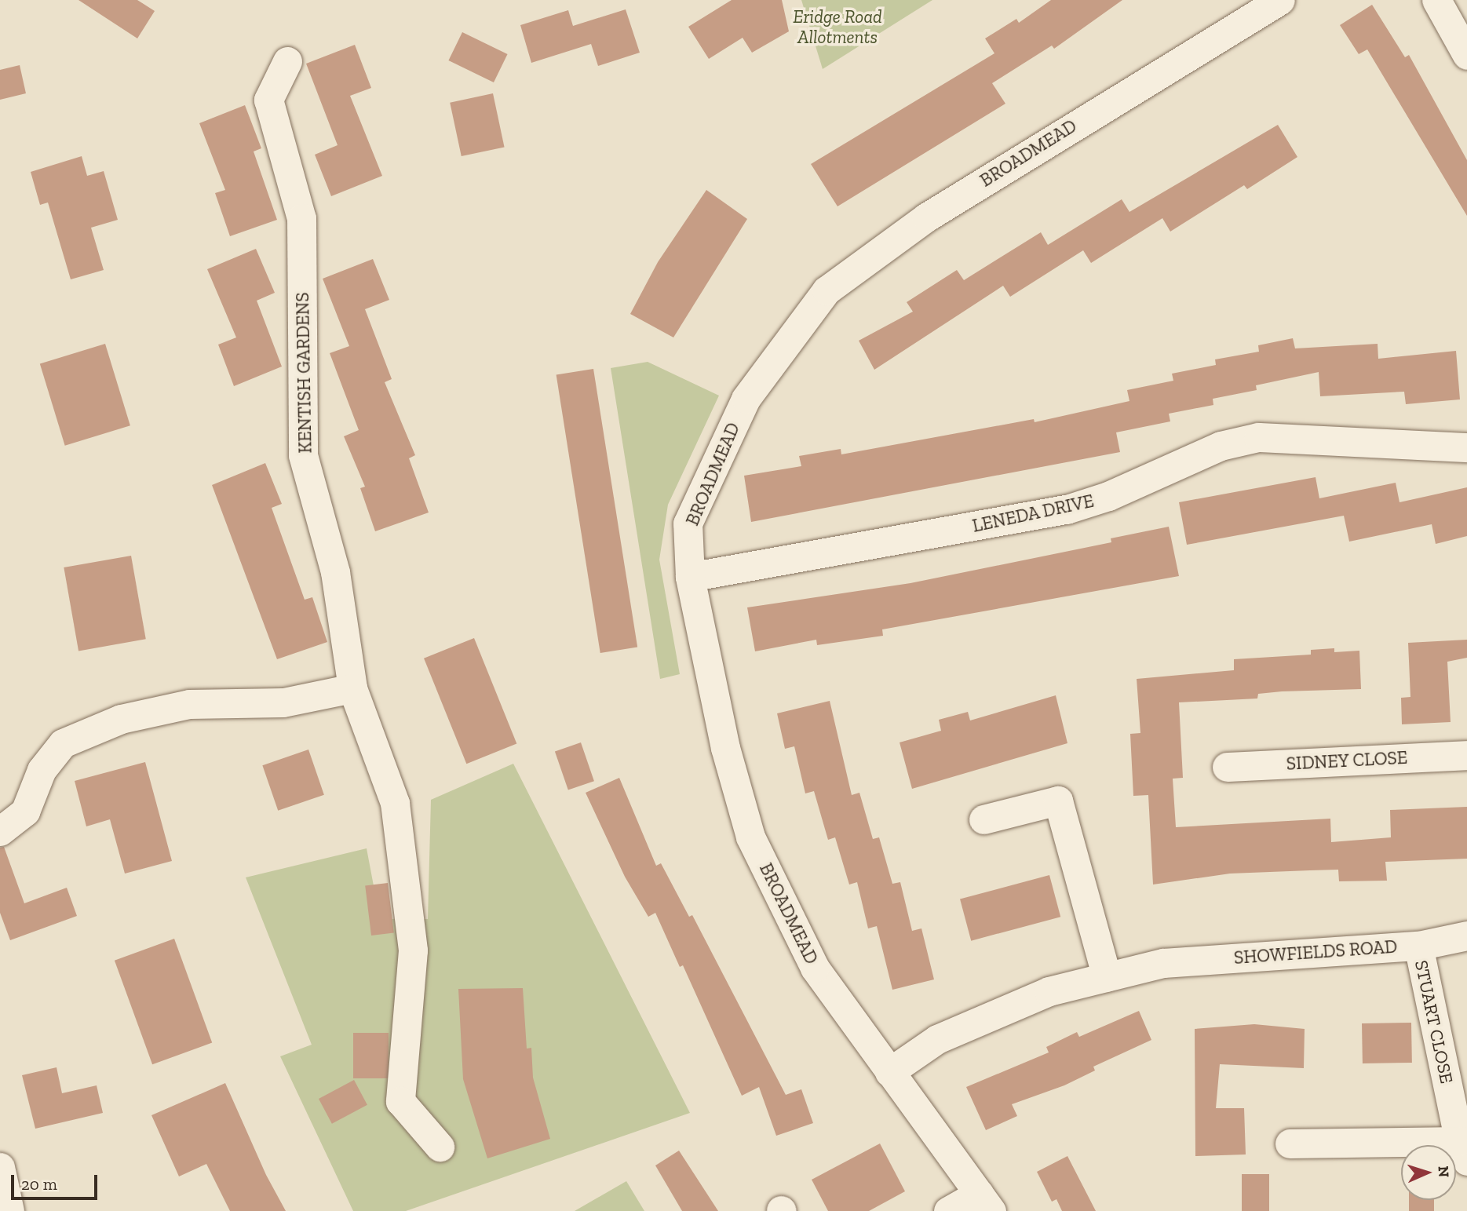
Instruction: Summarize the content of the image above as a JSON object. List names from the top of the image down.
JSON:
{
  "streets": {
    "street": [
      "BROADMEAD",
      "KENTISH GARDENS",
      "LENEDA DRIVE",
      "SIDNEY CLOSE",
      "SHOWFIELDS ROAD",
      "STUART CLOSE"
    ]
  },
  "crossings": [
    ["BROADMEAD", "LENEDA DRIVE"],
    ["BROADMEAD", "SHOWFIELDS ROAD"],
    ["SHOWFIELDS ROAD", "STUART CLOSE"]
  ],
  "parks": ["Eridge Road Allotments"],
  "scale_bar": "20 m",
  "north": "right"
}
